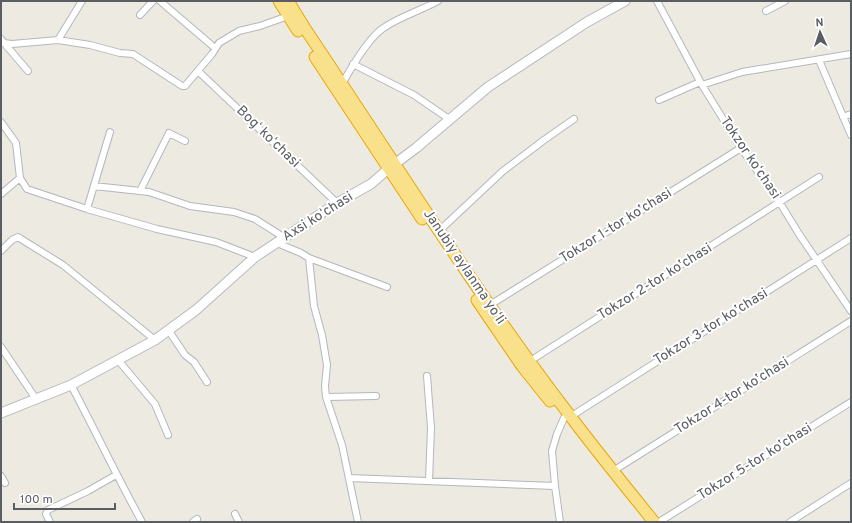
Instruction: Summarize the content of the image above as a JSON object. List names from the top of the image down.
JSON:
{
  "streets": {
    "highway": ["Janubiy aylanma yoʻli"],
    "street": [
      "Bogʻ koʻchasi",
      "Tokzor koʻchasi",
      "Axsi koʻchasi",
      "Tokzor 1-tor koʼchasi",
      "Tokzor 2-tor koʼchasi",
      "Tokzor 3-tor koʼchasi",
      "Tokzor 4-tor koʼchasi",
      "Tokzor 5-tor koʼchasi"
    ]
  },
  "crossings": [
    ["Bogʻ koʻchasi", "Axsi koʻchasi"],
    ["Tokzor koʻchasi", "Tokzor 1-tor koʼchasi"],
    ["Tokzor koʻchasi", "Tokzor 2-tor koʼchasi"],
    ["Tokzor koʻchasi", "Tokzor 3-tor koʼchasi"],
    ["Axsi koʻchasi", "Janubiy aylanma yoʻli"],
    ["Tokzor 1-tor koʼchasi", "Janubiy aylanma yoʻli"],
    ["Janubiy aylanma yoʻli", "Tokzor 2-tor koʼchasi"],
    ["Janubiy aylanma yoʻli", "Tokzor 3-tor koʼchasi"],
    ["Janubiy aylanma yoʻli", "Tokzor 4-tor koʼchasi"]
  ],
  "scale_bar": "100 m",
  "north": "top"
}
